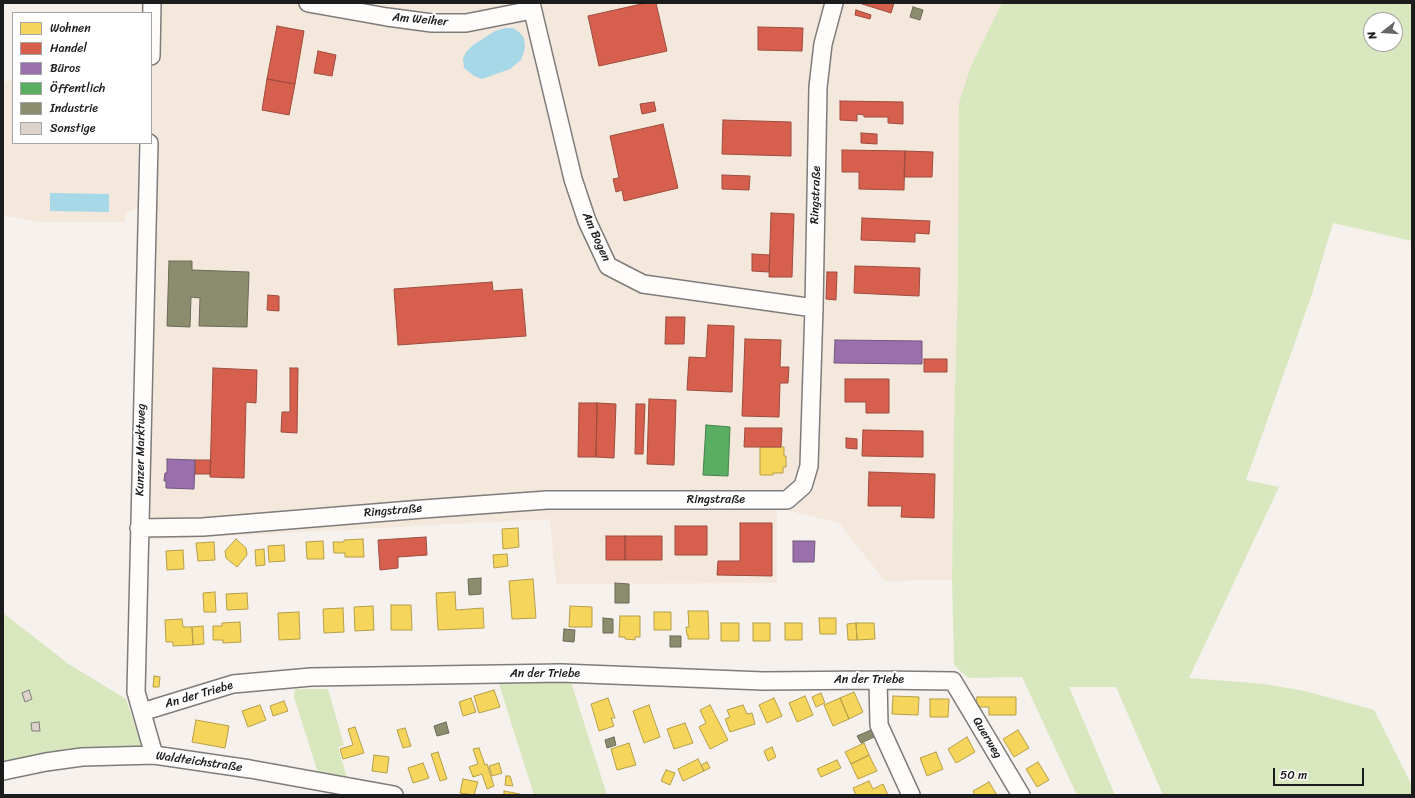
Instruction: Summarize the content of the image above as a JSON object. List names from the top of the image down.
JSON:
{
  "streets": {
    "street": [
      "Am Weiher",
      "Ringstraße",
      "Am Bogen",
      "Kunzer Marktweg",
      "An der Triebe",
      "Querweg",
      "Waldteichstraße"
    ]
  },
  "crossings": [
    ["Am Weiher", "Am Bogen"],
    ["Ringstraße", "Am Bogen"],
    ["Ringstraße", "Kunzer Marktweg"],
    ["Kunzer Marktweg", "An der Triebe"],
    ["Kunzer Marktweg", "Waldteichstraße"],
    ["An der Triebe", "Querweg"]
  ],
  "legend": [
    "Wohnen",
    "Handel",
    "Büros",
    "Öffentlich",
    "Industrie",
    "Sonstige"
  ],
  "scale_bar": "50 m",
  "north": "left"
}
